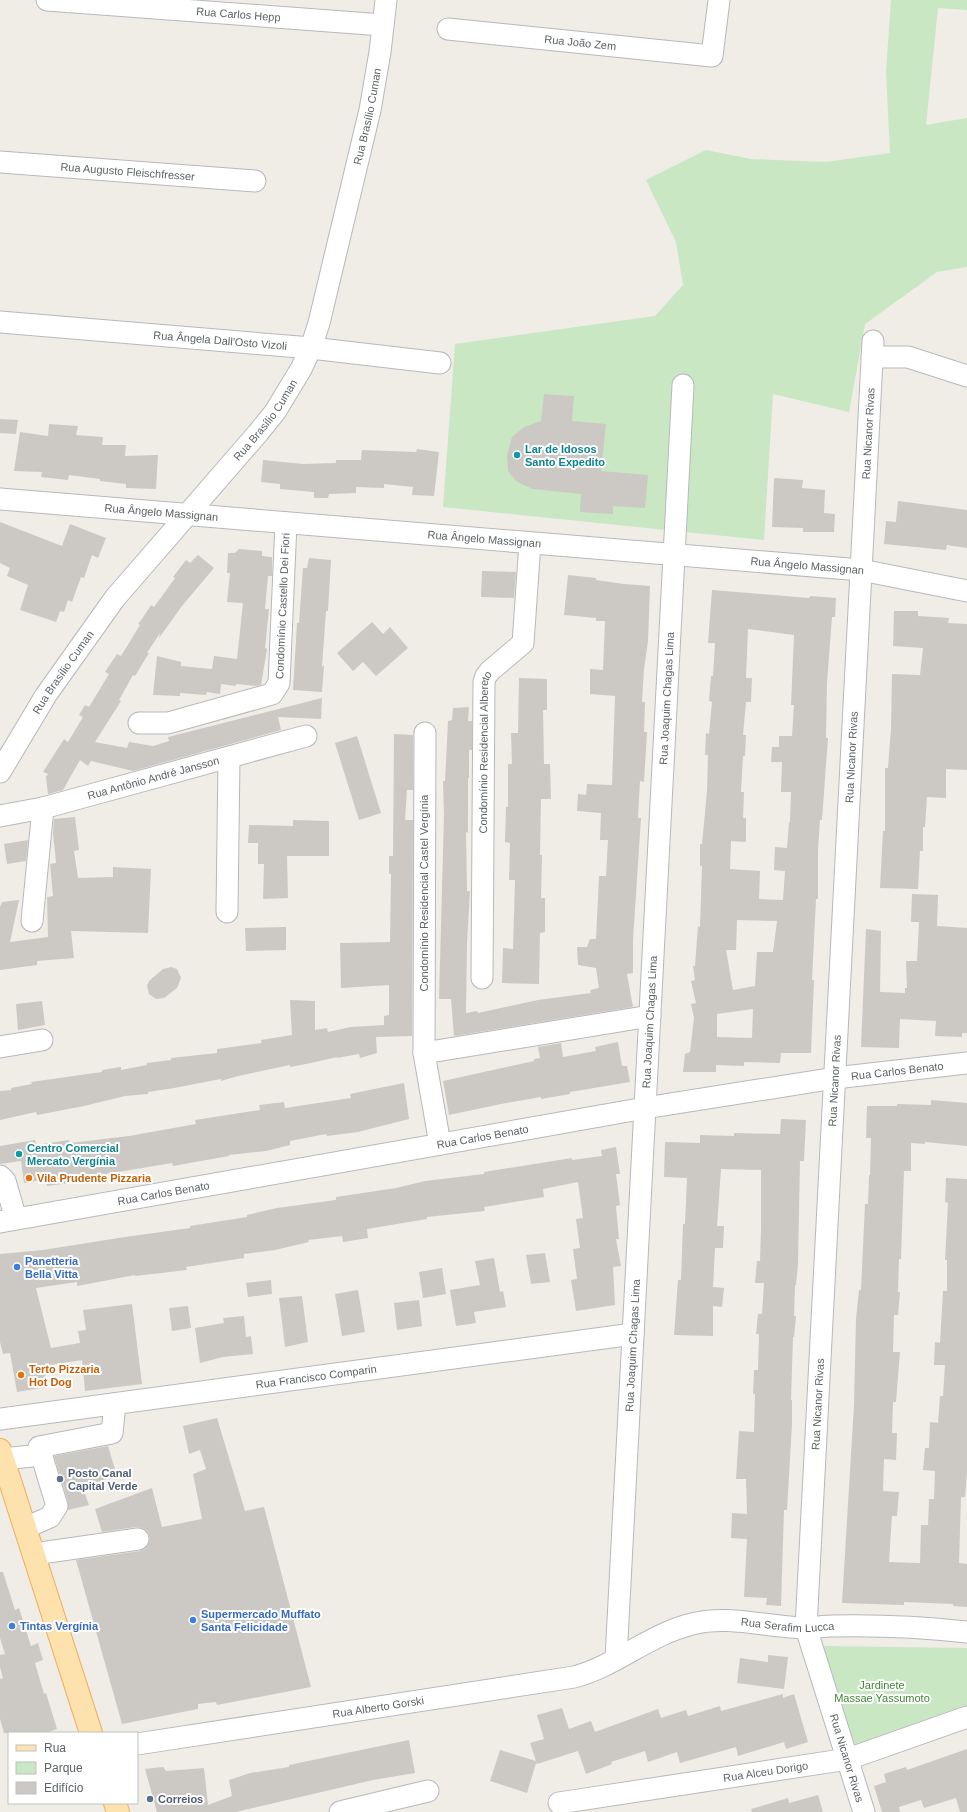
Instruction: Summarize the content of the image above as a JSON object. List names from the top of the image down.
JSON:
{
  "streets": {
    "street": [
      "Rua Carlos Hepp",
      "Rua João Zem",
      "Rua Brasílio Cuman",
      "Rua Augusto Fleischfresser",
      "Rua Ângela Dall'Osto Vizoli",
      "Rua Nicanor Rivas",
      "Rua Ângelo Massignan",
      "Condomínio Castello Dei Fiori",
      "Rua Joaquim Chagas Lima",
      "Condomínio Residencial Albereto",
      "Rua Antônio André Jansson",
      "Condomínio Residencial Castel Vergínia",
      "Rua Carlos Benato",
      "Rua Francisco Comparin",
      "Rua Serafim Lucca",
      "Rua Alberto Gorski",
      "Rua Alceu Dorigo"
    ]
  },
  "crossings": [
    ["Rua Carlos Hepp", "Rua Brasílio Cuman"],
    ["Rua Brasílio Cuman", "Rua Ângela Dall'Osto Vizoli"],
    ["Rua Brasílio Cuman", "Rua Ângelo Massignan"],
    ["Rua Nicanor Rivas", "Rua Ângelo Massignan"],
    ["Rua Nicanor Rivas", "Rua Carlos Benato"],
    ["Rua Nicanor Rivas", "Rua Serafim Lucca"],
    ["Rua Nicanor Rivas", "Rua Alceu Dorigo"],
    ["Rua Ângelo Massignan", "Condomínio Castello Dei Fiori"],
    ["Rua Ângelo Massignan", "Rua Joaquim Chagas Lima"],
    ["Rua Ângelo Massignan", "Condomínio Residencial Albereto"],
    ["Rua Joaquim Chagas Lima", "Rua Carlos Benato"],
    ["Rua Joaquim Chagas Lima", "Rua Francisco Comparin"],
    ["Rua Joaquim Chagas Lima", "Rua Serafim Lucca"],
    ["Rua Joaquim Chagas Lima", "Rua Alberto Gorski"],
    ["Condomínio Residencial Castel Vergínia", "Rua Carlos Benato"],
    ["Rua Serafim Lucca", "Rua Alberto Gorski"]
  ],
  "parks": ["Jardinete Massae Yassumoto"],
  "places": [
    "Lar de Idosos Santo Expedito",
    "Centro Comercial Mercato Vergínia",
    "Vila Prudente Pizzaria",
    "Panetteria Bella Vitta",
    "Terto Pizzaria Hot Dog",
    "Posto Canal Capital Verde",
    "Supermercado Muffato Santa Felicidade",
    "Tintas Vergínia",
    "Correios"
  ],
  "legend": ["Rua", "Parque", "Edifício"]
}
